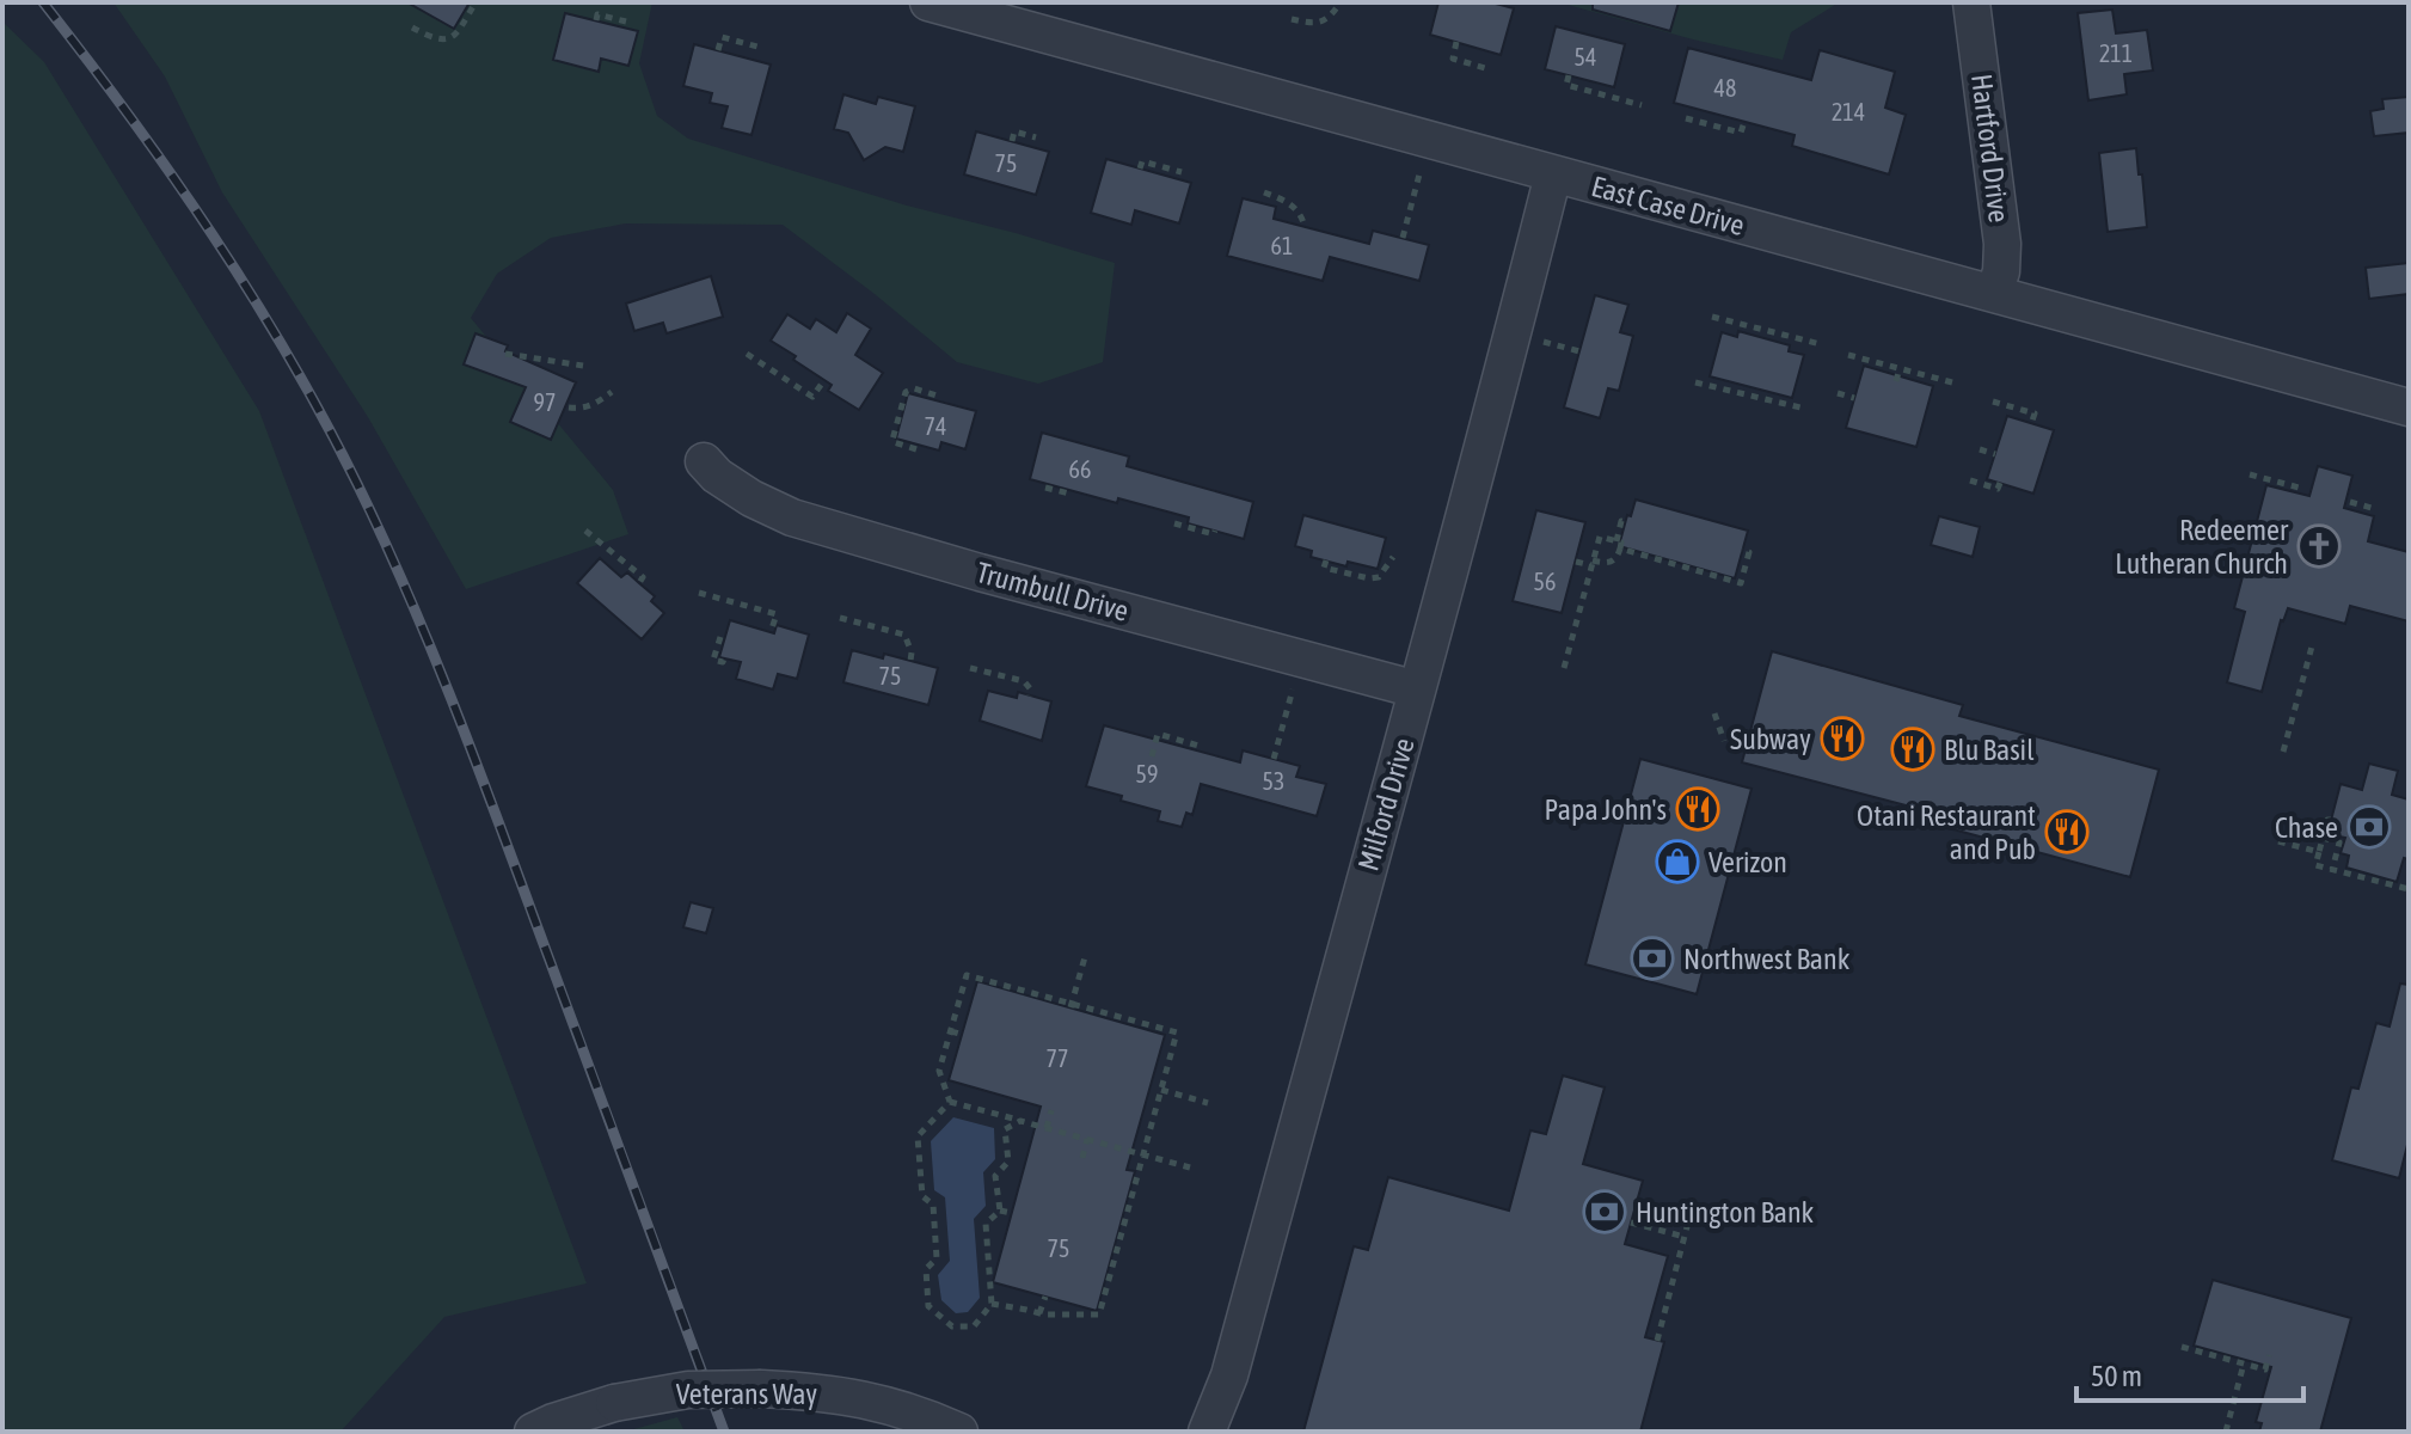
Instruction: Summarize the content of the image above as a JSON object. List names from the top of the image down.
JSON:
{
  "streets": {
    "street": [
      "Hartford Drive",
      "East Case Drive",
      "Trumbull Drive",
      "Milford Drive",
      "Veterans Way"
    ]
  },
  "crossings": [
    ["Hartford Drive", "East Case Drive"],
    ["East Case Drive", "Milford Drive"],
    ["Trumbull Drive", "Milford Drive"]
  ],
  "places": {
    "church": ["Redeemer Lutheran Church"],
    "restaurant": [
      "Subway",
      "Blu Basil",
      "Papa John's",
      "Otani Restaurant and Pub"
    ],
    "bank": ["Chase", "Northwest Bank", "Huntington Bank"],
    "shop": ["Verizon"]
  },
  "house_numbers": [
    "211",
    "54",
    "48",
    "214",
    "75",
    "61",
    "97",
    "74",
    "66",
    "56",
    "75",
    "59",
    "53",
    "77",
    "75"
  ],
  "scale_bar": "50 m"
}
